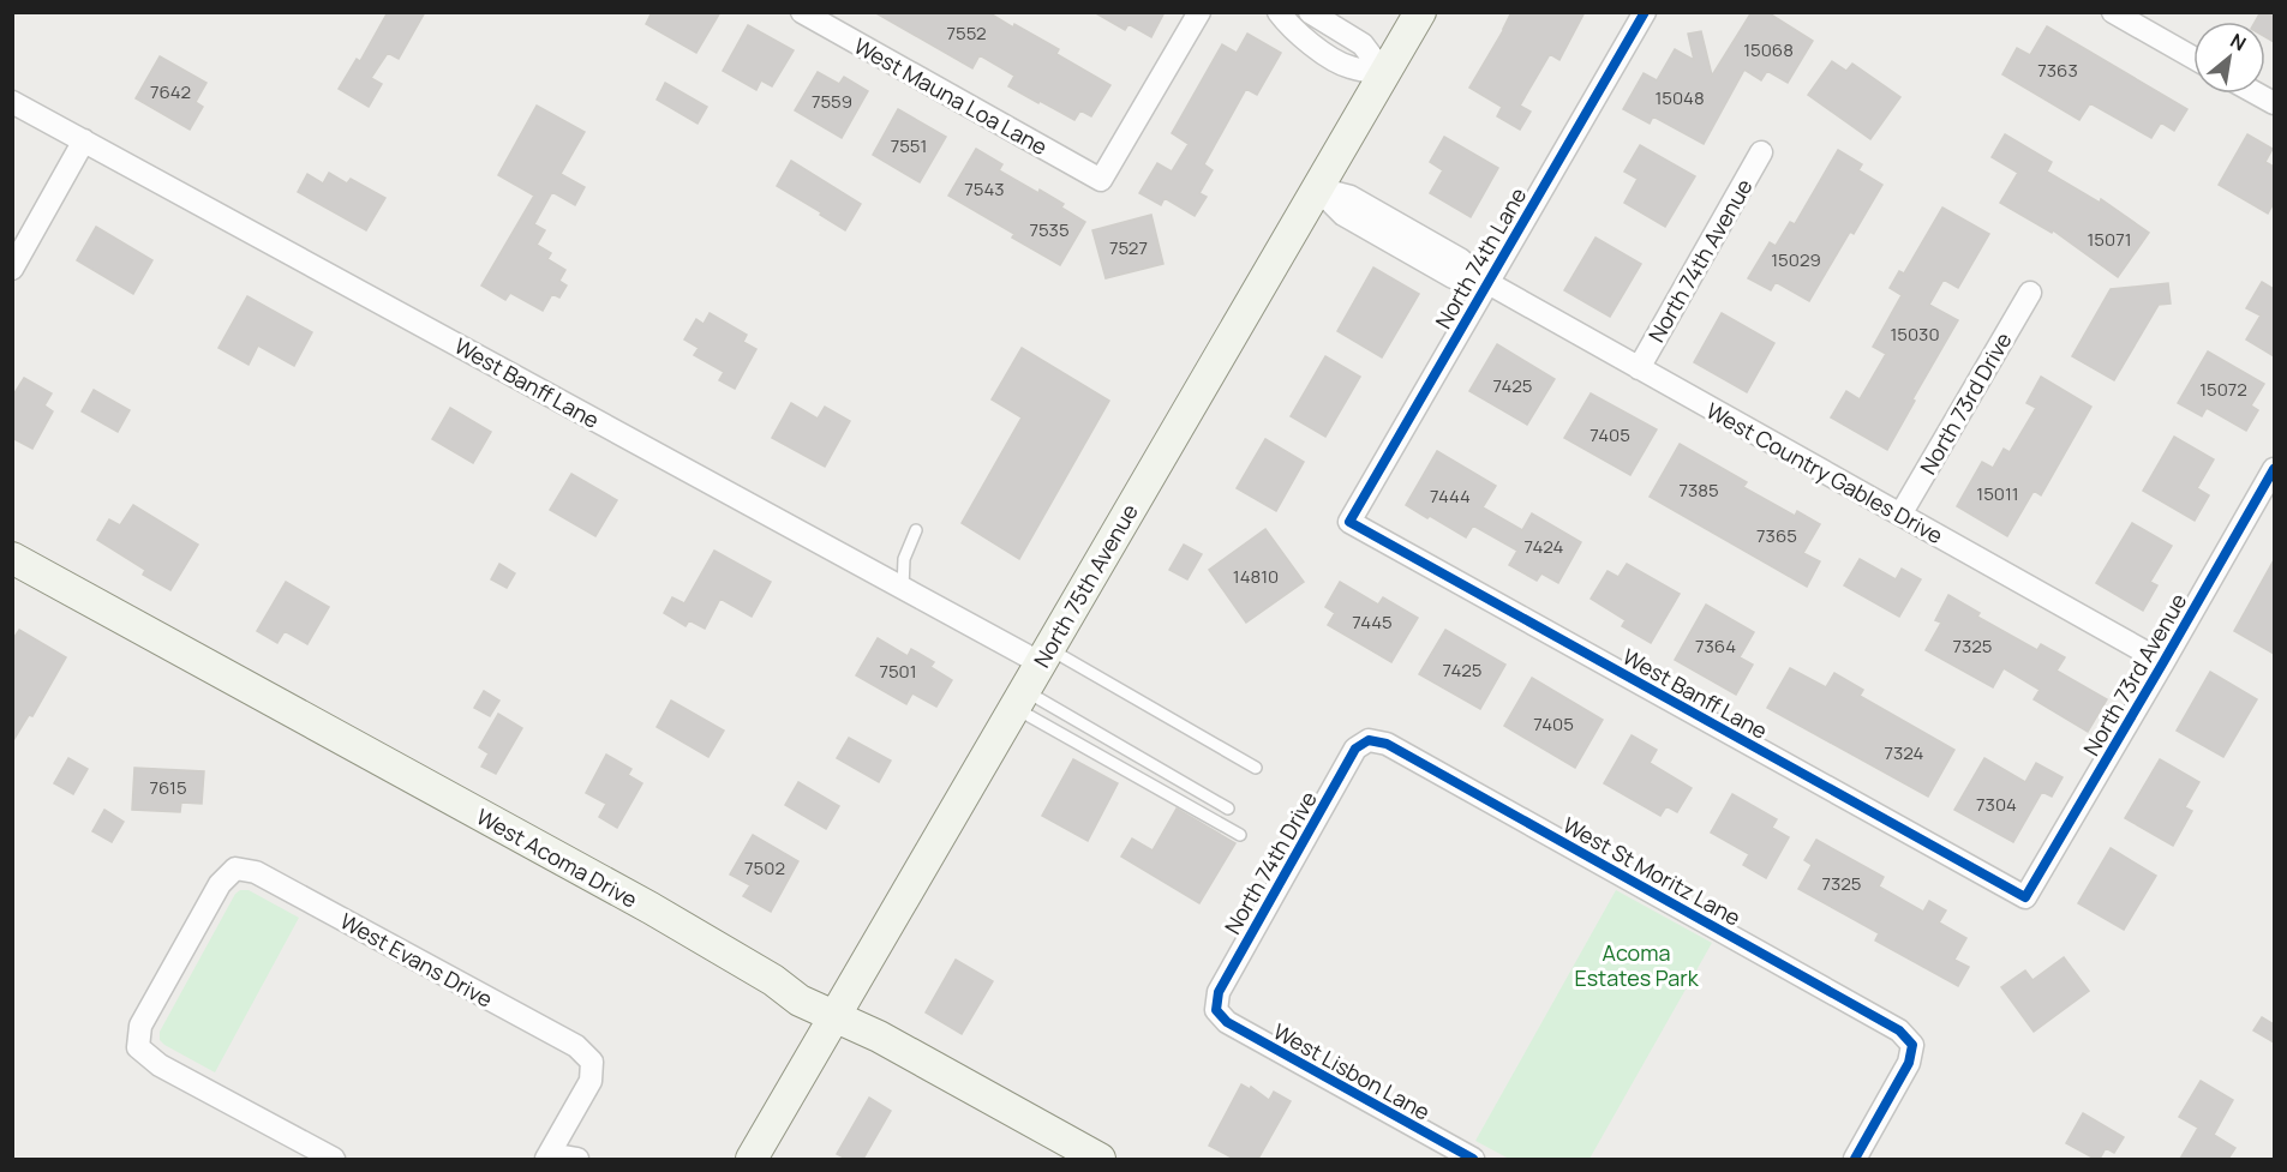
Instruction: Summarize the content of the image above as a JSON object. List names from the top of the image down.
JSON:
{
  "streets": {
    "main road": ["North 75th Avenue", "West Acoma Drive"],
    "street": [
      "West Mauna Loa Lane",
      "North 74th Lane",
      "North 74th Avenue",
      "West Banff Lane",
      "North 73rd Drive",
      "West Country Gables Drive",
      "North 73rd Avenue",
      "North 74th Drive",
      "West St Moritz Lane",
      "West Evans Drive",
      "West Lisbon Lane"
    ]
  },
  "crossings": [
    ["North 74th Lane", "West Banff Lane"],
    ["North 74th Lane", "West Country Gables Drive"],
    ["North 74th Avenue", "West Country Gables Drive"],
    ["West Banff Lane", "North 75th Avenue"],
    ["West Banff Lane", "North 73rd Avenue"],
    ["North 73rd Drive", "West Country Gables Drive"],
    ["West Country Gables Drive", "North 75th Avenue"],
    ["West Country Gables Drive", "North 73rd Avenue"],
    ["North 75th Avenue", "West Acoma Drive"],
    ["North 74th Drive", "West St Moritz Lane"],
    ["North 74th Drive", "West Lisbon Lane"]
  ],
  "parks": ["Acoma Estates Park"],
  "house_numbers": [
    "7552",
    "15068",
    "7363",
    "7642",
    "15048",
    "7559",
    "7551",
    "7543",
    "7535",
    "15071",
    "7527",
    "15029",
    "15030",
    "7425",
    "15072",
    "7405",
    "7385",
    "15011",
    "7444",
    "7365",
    "7424",
    "14810",
    "7445",
    "7364",
    "7325",
    "7425",
    "7501",
    "7405",
    "7324",
    "7615",
    "7304",
    "7502",
    "7325"
  ],
  "north": "top right"
}
